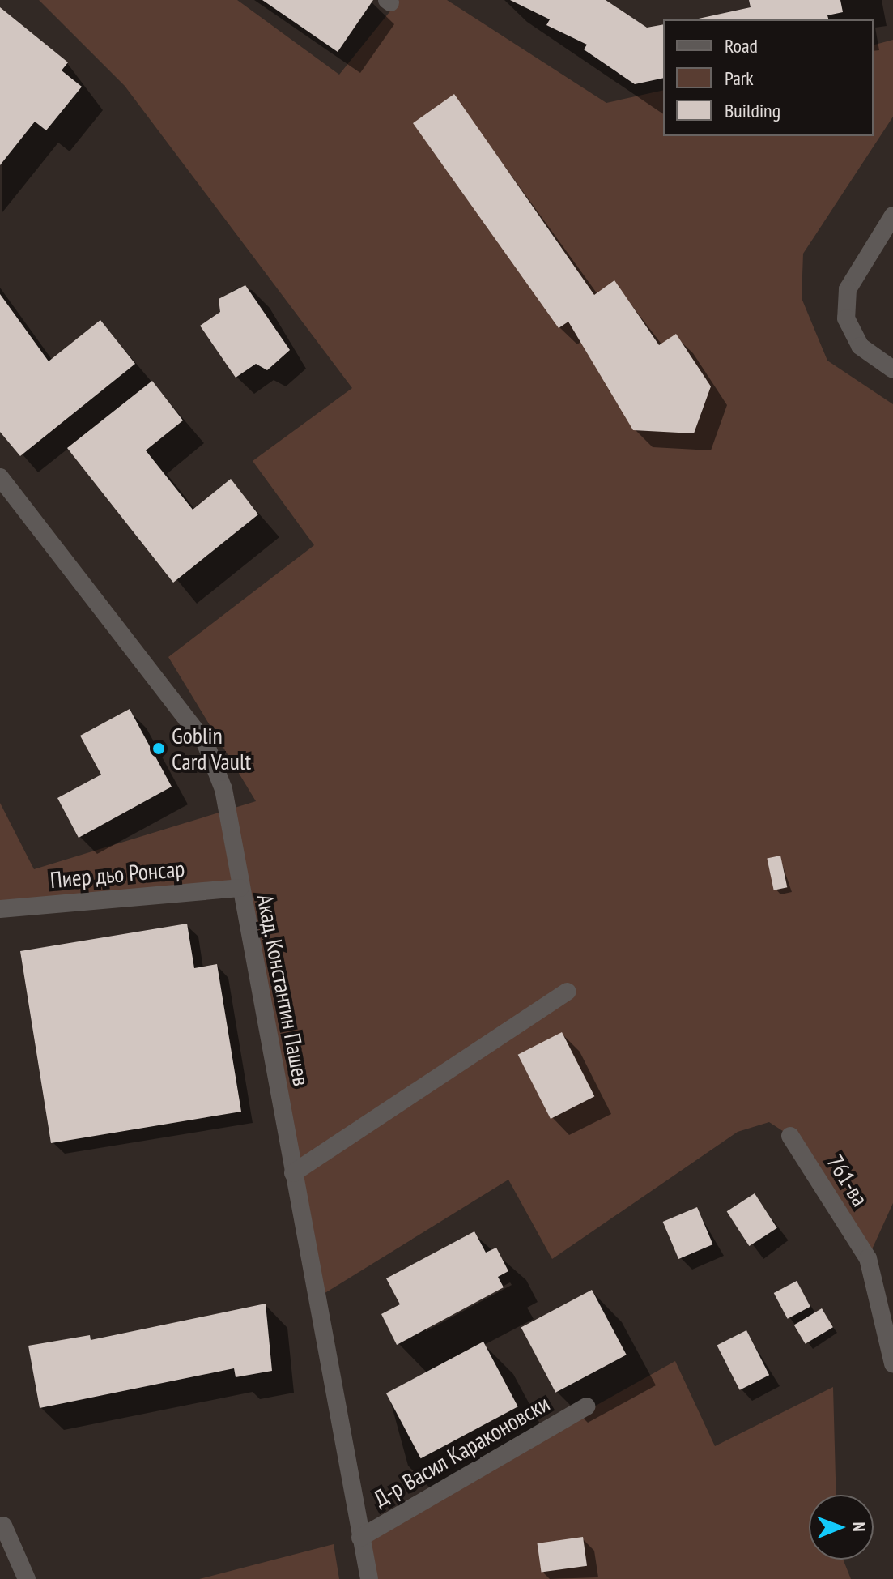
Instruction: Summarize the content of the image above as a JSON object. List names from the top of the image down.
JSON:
{
  "streets": {
    "street": [
      "Пиер дьо Ронсар",
      "Акад. Константин Пашев",
      "761-ва",
      "Д-р Васил Караконовски"
    ]
  },
  "crossings": [
    ["Пиер дьо Ронсар", "Акад. Константин Пашев"],
    ["Акад. Константин Пашев", "Д-р Васил Караконовски"]
  ],
  "places": ["Goblin Card Vault"],
  "legend": ["Road", "Park", "Building"],
  "north": "right"
}
